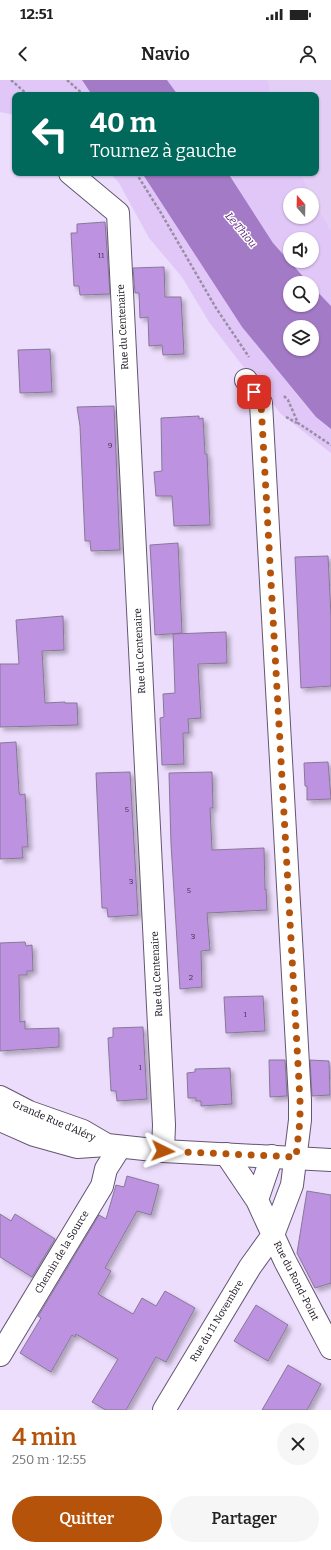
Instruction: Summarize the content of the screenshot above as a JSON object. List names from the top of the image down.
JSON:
{
  "streets": {
    "street": [
      "Rue du Centenaire",
      "Grande Rue d'Aléry",
      "Chemin de la Source",
      "Rue du Rond-Point",
      "Rue du 11 Novembre"
    ]
  },
  "crossings": [
    ["Rue du Centenaire", "Grande Rue d'Aléry"],
    ["Grande Rue d'Aléry", "Chemin de la Source"],
    ["Grande Rue d'Aléry", "Rue du Rond-Point"],
    ["Rue du Rond-Point", "Rue du 11 Novembre"]
  ],
  "water": ["Le Thiou"],
  "house_numbers": [
    "11",
    "9",
    "5",
    "3",
    "5",
    "3",
    "2",
    "1",
    "1"
  ],
  "north": "top",
  "page": {
    "status": "12:51",
    "header": "Navio",
    "turn": ["40 m", "Tournez à gauche"],
    "heading": ["4 min", "250 m · 12:55"],
    "buttons": ["Quitter", "Partager"]
  }
}
